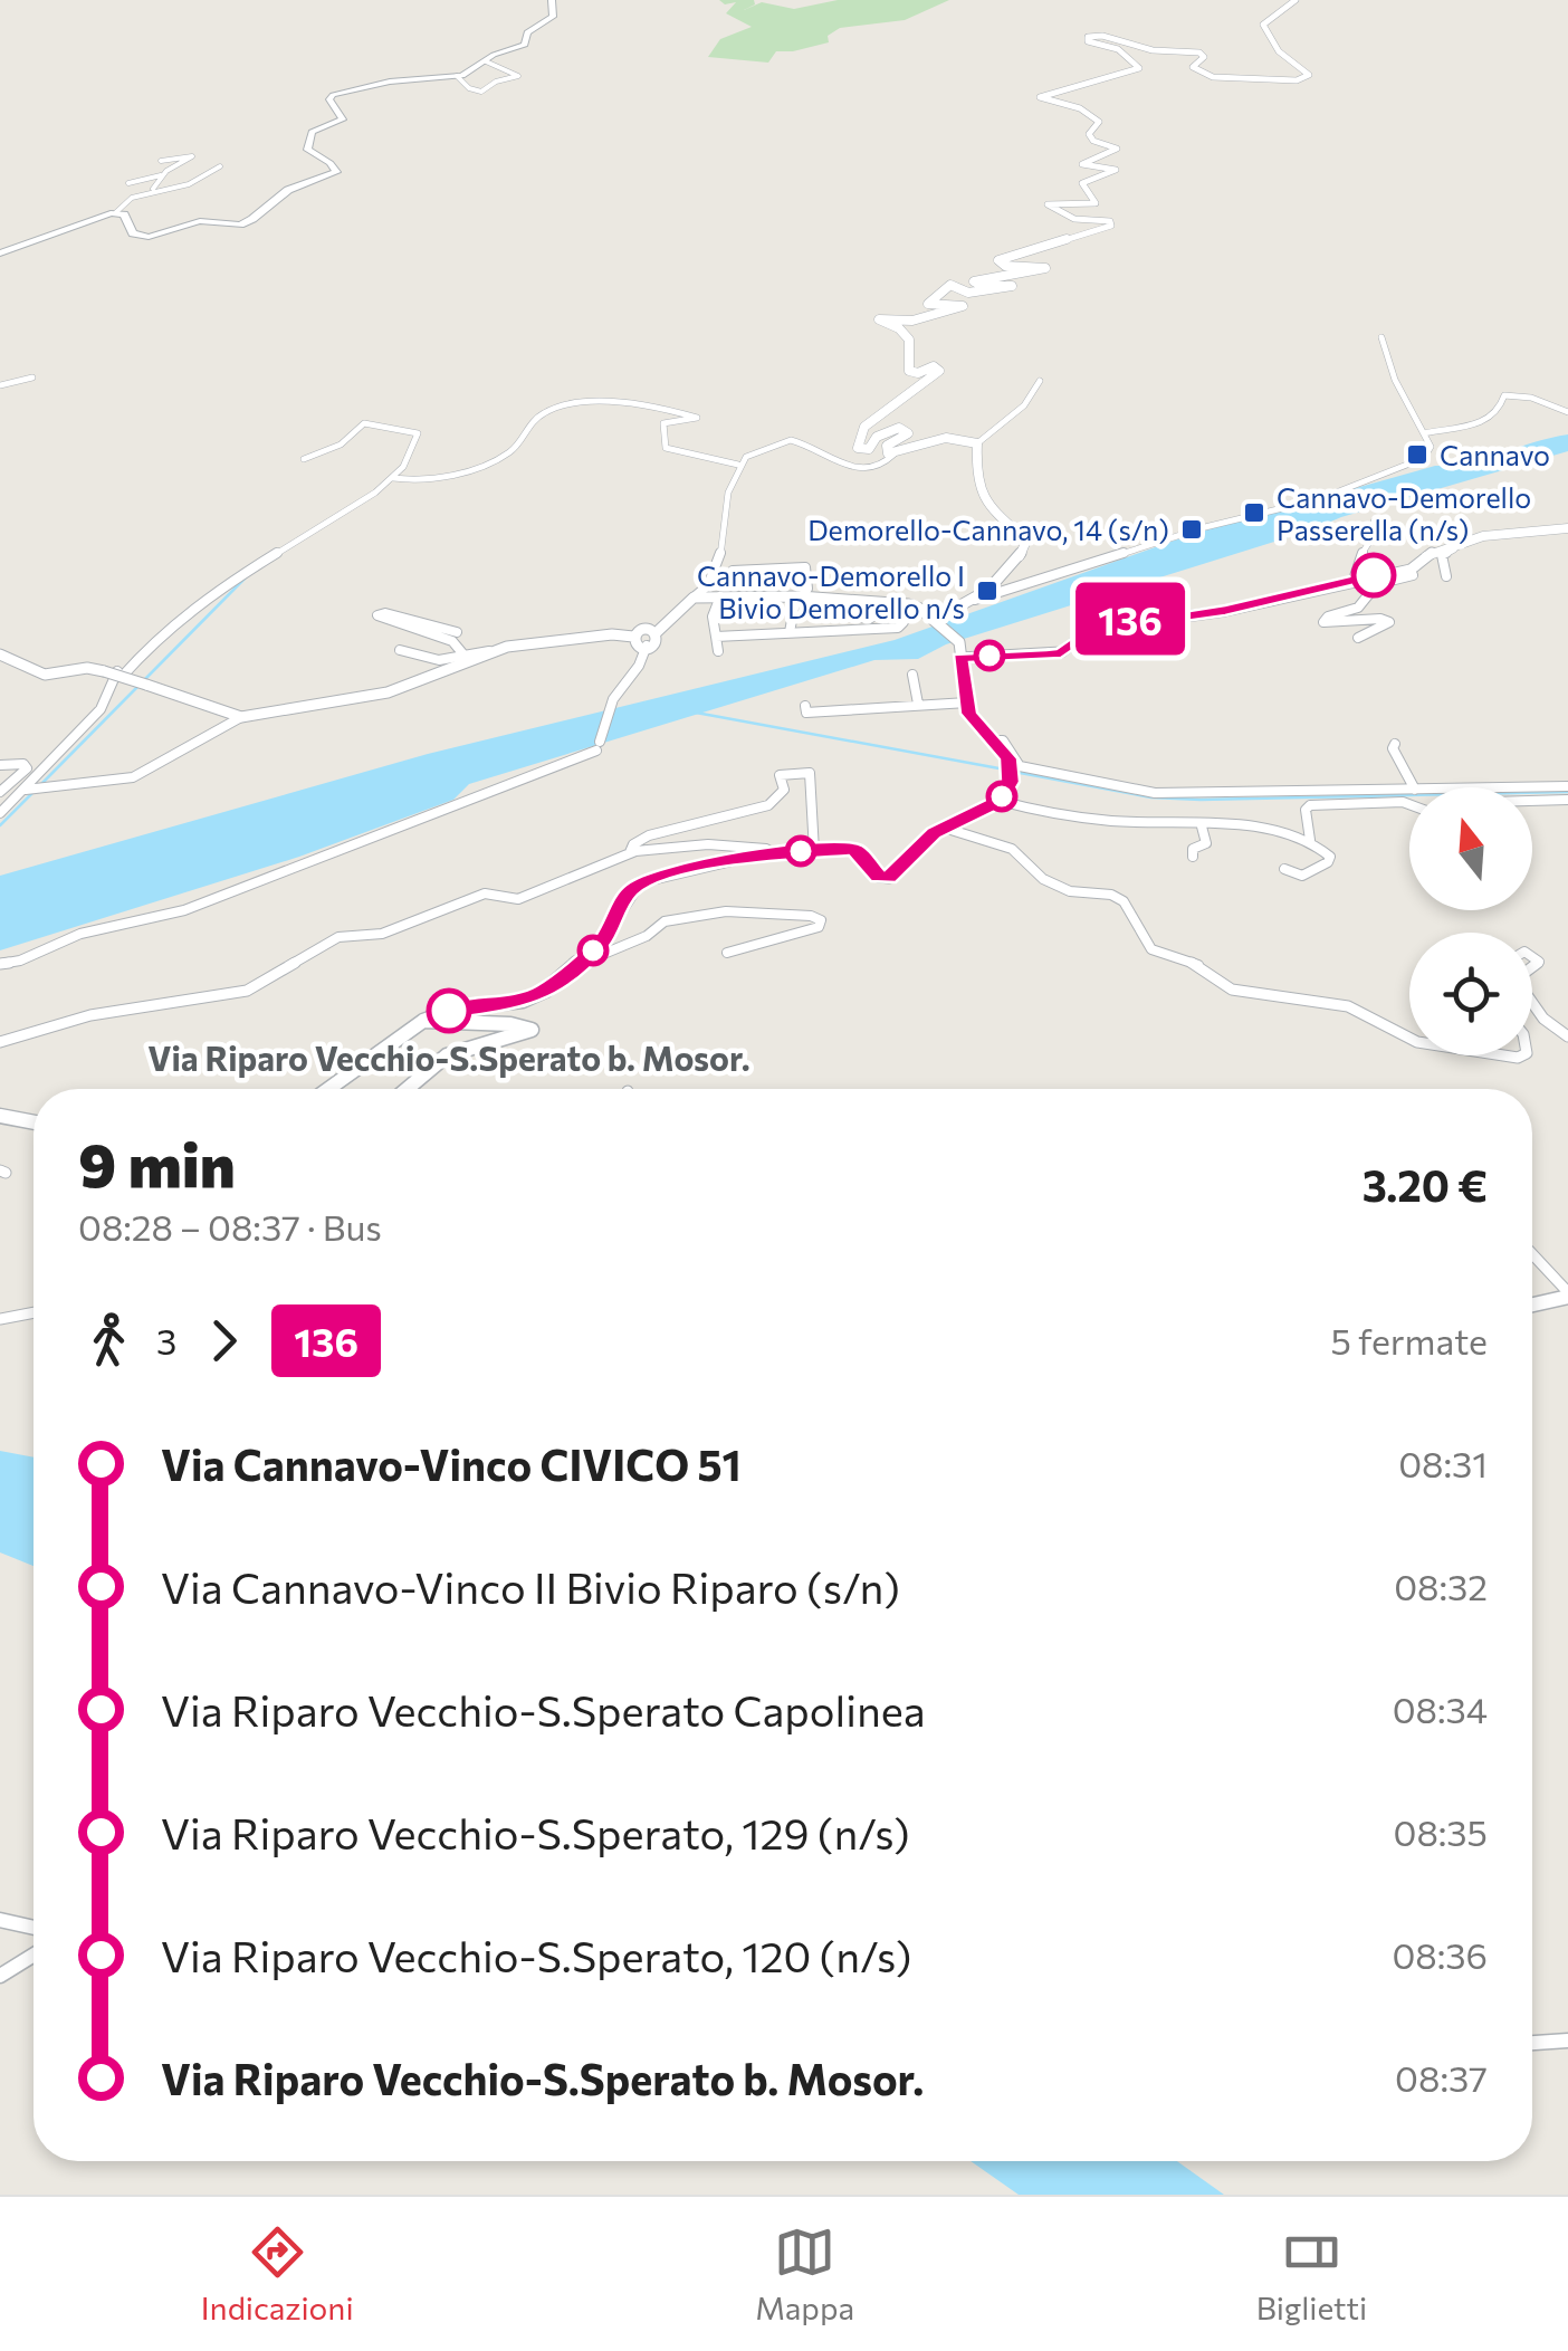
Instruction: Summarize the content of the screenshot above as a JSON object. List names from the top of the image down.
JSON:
{
  "places": {
    "transit": [
      "Cannavo",
      "Cannavo-Demorello Passerella (n/s)",
      "Demorello-Cannavo, 14 (s/n)",
      "Cannavo-Demorello I Bivio Demorello n/s"
    ],
    "other": ["Via Riparo Vecchio-S.Sperato b. Mosor."]
  },
  "lines": ["bus line 136"],
  "north": "top",
  "page": {
    "on_map": "136",
    "heading": ["9 min", "08:28 – 08:37 · Bus", "3.20 €"],
    "legs": ["3", "136", "5 fermate"],
    "list": [
      {
        "name": "Via Cannavo-Vinco CIVICO 51",
        "value": "08:31"
      },
      {
        "name": "Via Cannavo-Vinco II Bivio Riparo (s/n)",
        "value": "08:32"
      },
      {
        "name": "Via Riparo Vecchio-S.Sperato Capolinea",
        "value": "08:34"
      },
      {
        "name": "Via Riparo Vecchio-S.Sperato, 129 (n/s)",
        "value": "08:35"
      },
      {
        "name": "Via Riparo Vecchio-S.Sperato, 120 (n/s)",
        "value": "08:36"
      },
      {
        "name": "Via Riparo Vecchio-S.Sperato b. Mosor.",
        "value": "08:37"
      }
    ],
    "tabs": ["Indicazioni", "Mappa", "Biglietti"]
  }
}
